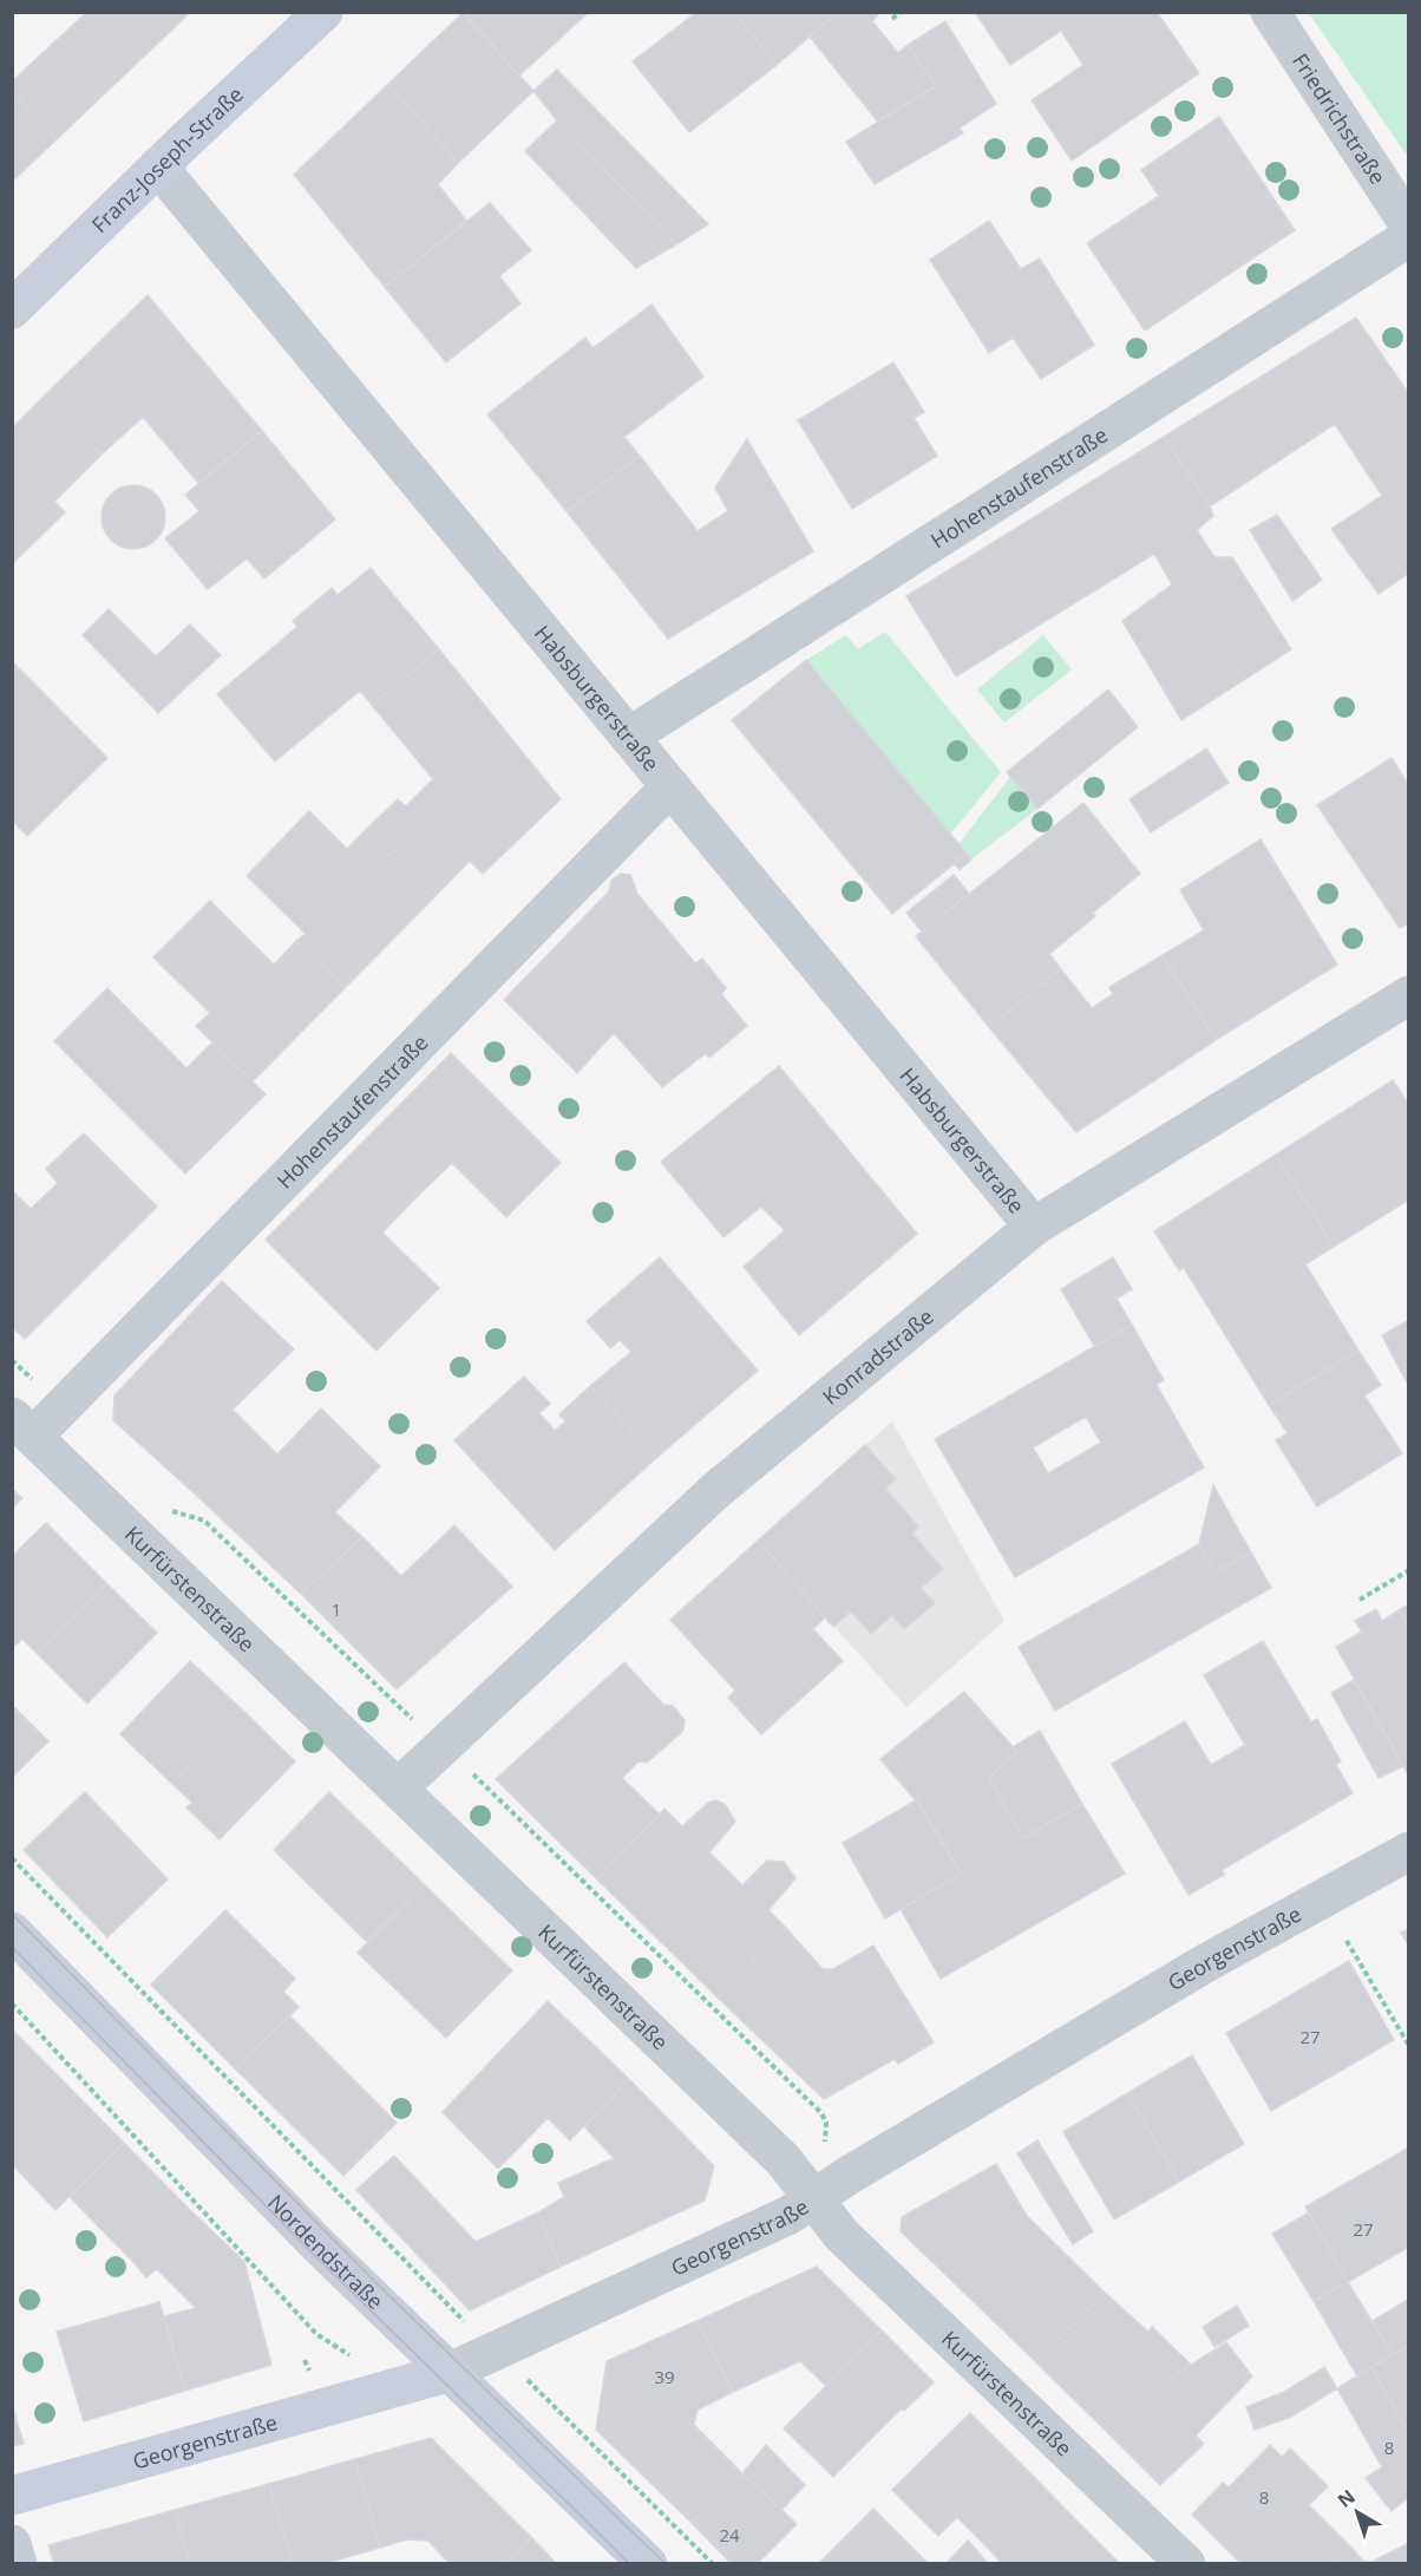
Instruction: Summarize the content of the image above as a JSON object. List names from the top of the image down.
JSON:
{
  "streets": {
    "main road": ["Franz-Joseph-Straße", "Georgenstraße", "Nordendstraße"],
    "street": [
      "Friedrichstraße",
      "Hohenstaufenstraße",
      "Habsburgerstraße",
      "Konradstraße",
      "Kurfürstenstraße"
    ]
  },
  "crossings": [
    ["Franz-Joseph-Straße", "Habsburgerstraße"],
    ["Hohenstaufenstraße", "Habsburgerstraße"],
    ["Hohenstaufenstraße", "Kurfürstenstraße"],
    ["Habsburgerstraße", "Konradstraße"],
    ["Konradstraße", "Kurfürstenstraße"],
    ["Kurfürstenstraße", "Georgenstraße"],
    ["Georgenstraße", "Nordendstraße"]
  ],
  "house_numbers": [
    "1",
    "27",
    "27",
    "39",
    "8",
    "8",
    "24"
  ],
  "north": "top left"
}
